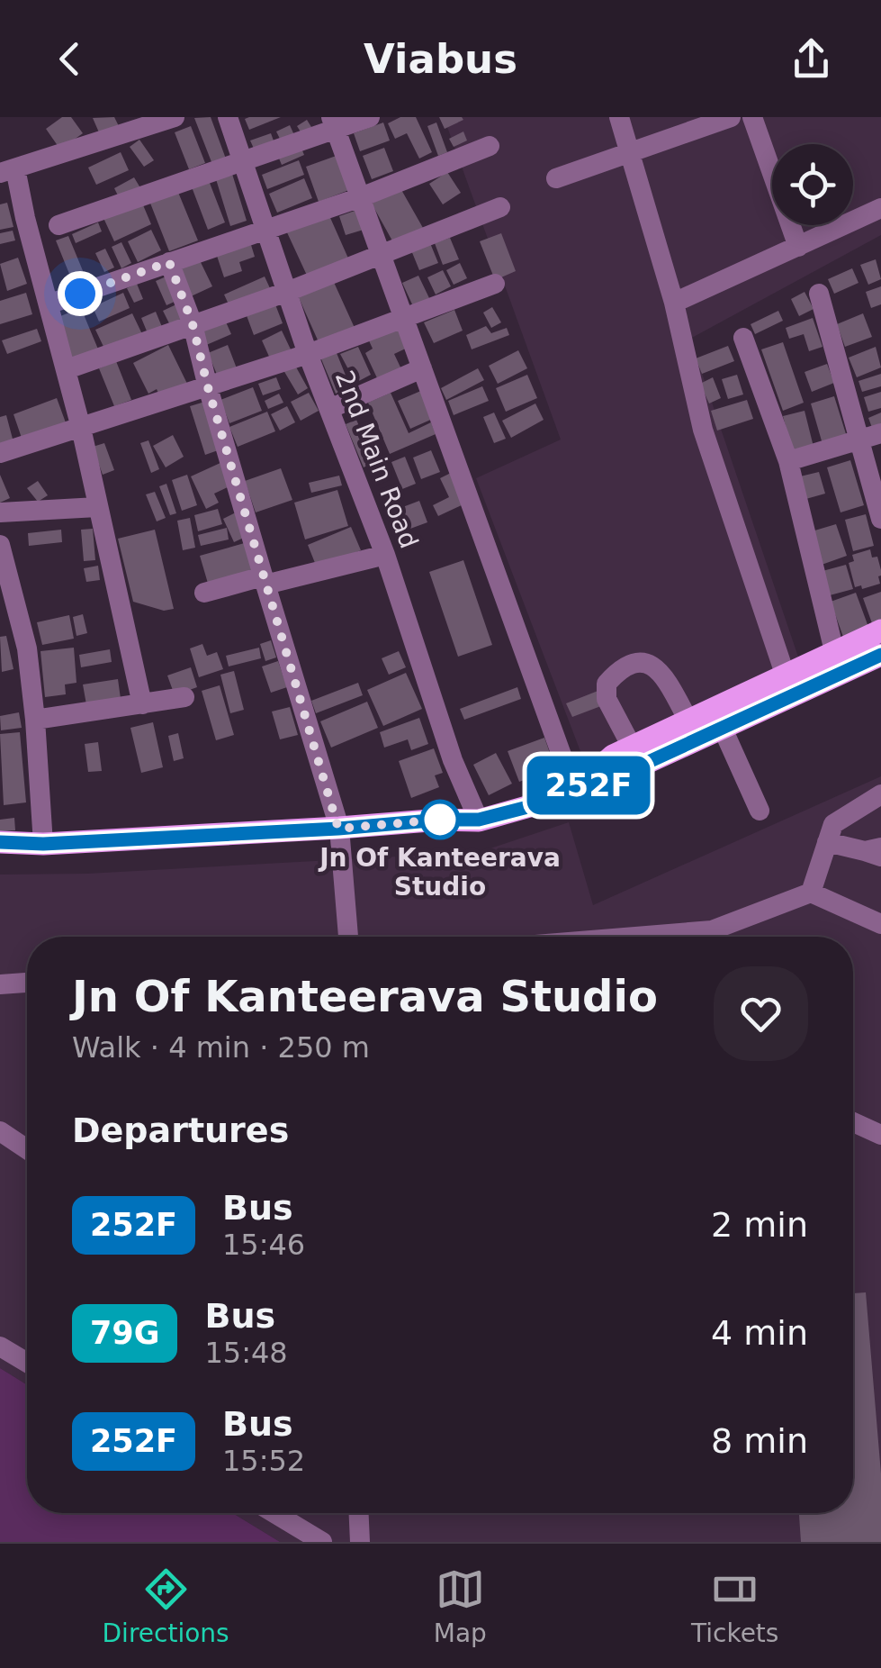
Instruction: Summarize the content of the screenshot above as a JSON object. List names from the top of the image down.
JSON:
{
  "streets": {
    "street": ["2nd Main Road"]
  },
  "places": ["Jn Of Kanteerava Studio"],
  "lines": ["bus line 252F"],
  "page": {
    "header": "Viabus",
    "on_map": "252F",
    "heading": [
      ["Jn Of Kanteerava Studio", "Walk · 4 min · 250 m"],
      "Departures"
    ],
    "list": [
      {
        "mark": "252F",
        "name": "Bus",
        "note": "15:46",
        "value": "2 min"
      },
      {
        "mark": "79G",
        "name": "Bus",
        "note": "15:48",
        "value": "4 min"
      },
      {
        "mark": "252F",
        "name": "Bus",
        "note": "15:52",
        "value": "8 min"
      }
    ],
    "tabs": ["Directions", "Map", "Tickets"]
  }
}
